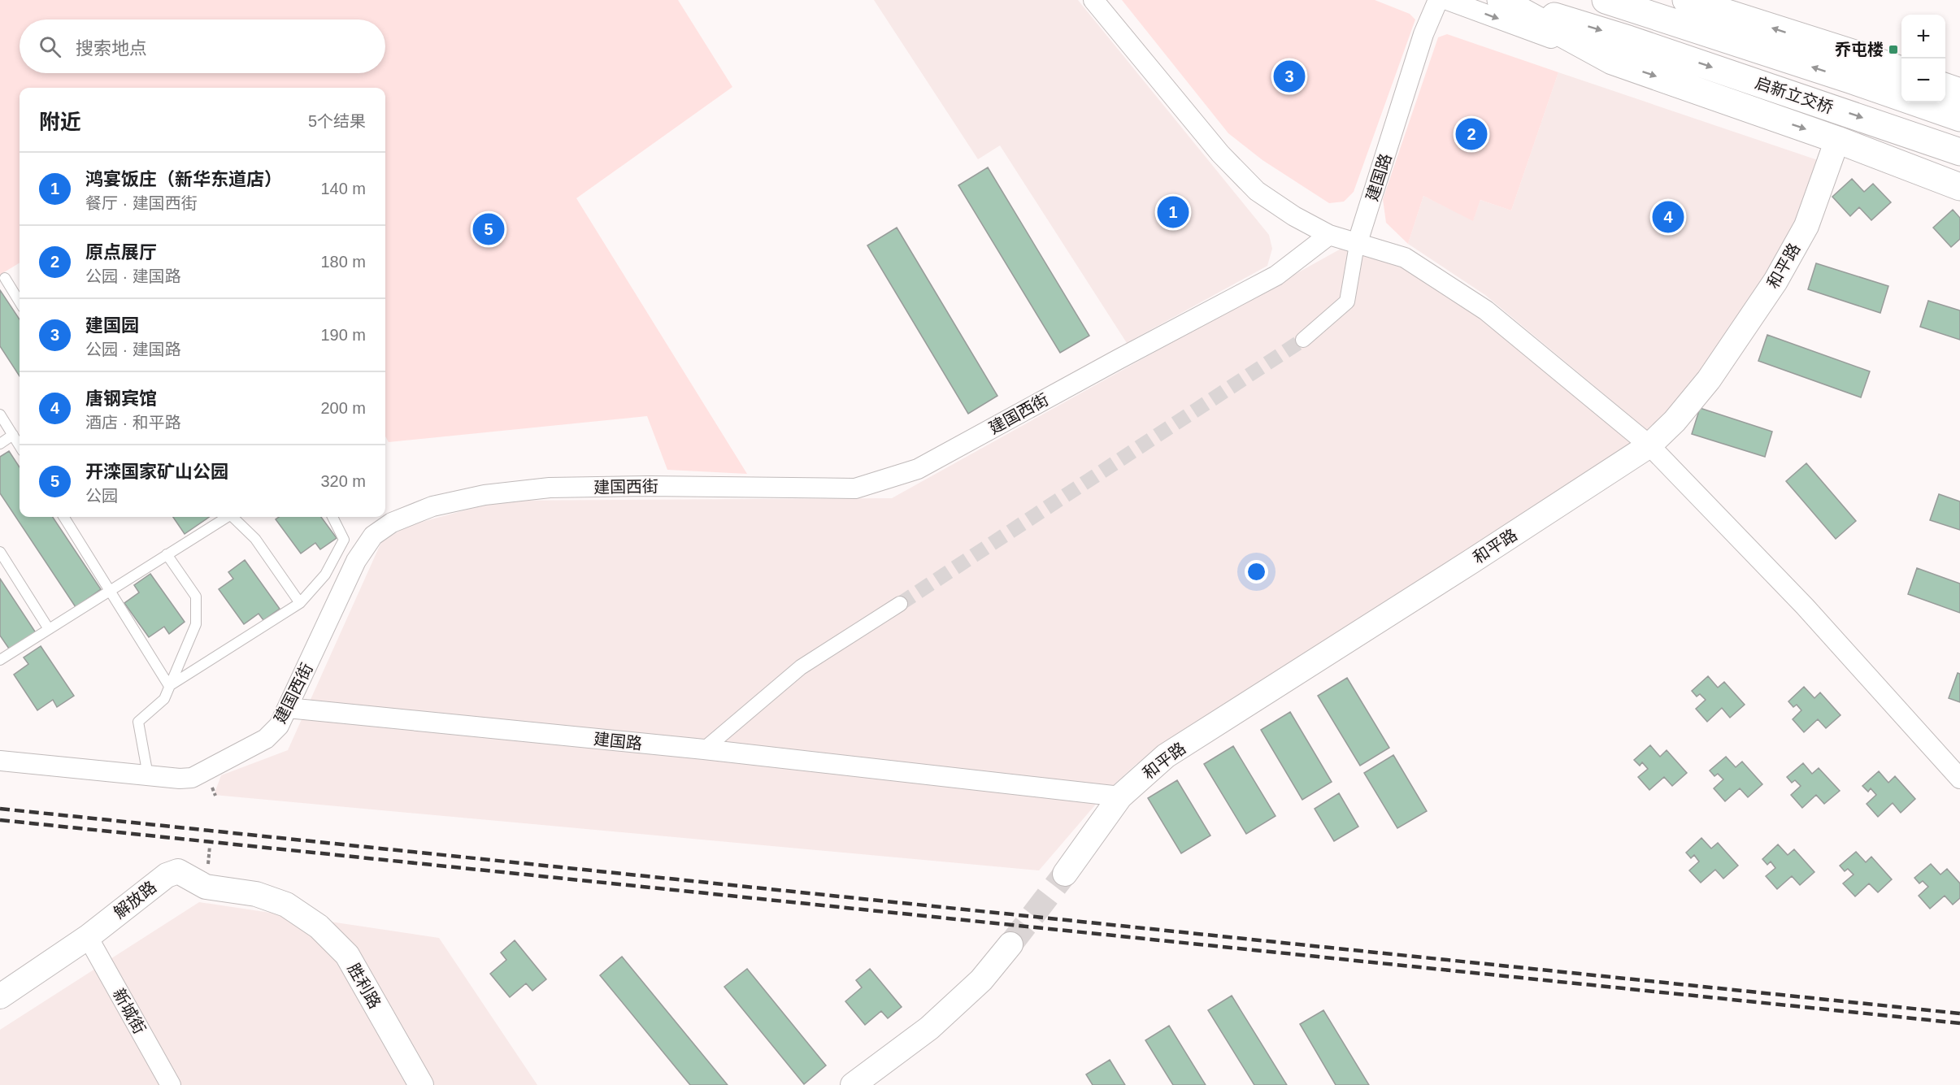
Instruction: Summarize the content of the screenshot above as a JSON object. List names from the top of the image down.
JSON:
{
  "streets": {
    "main road": ["启新立交桥"],
    "street": [
      "建国路",
      "和平路",
      "建国西街",
      "解放路",
      "胜利路",
      "新城街"
    ]
  },
  "crossings": [
    ["建国路", "和平路"],
    ["建国路", "建国西街"],
    ["解放路", "胜利路"],
    ["解放路", "新城街"]
  ],
  "places": {
    "transit": ["乔屯楼"]
  },
  "page": {
    "map_buttons": ["+", "−"],
    "search": "搜索地点",
    "pins": [
      "3",
      "2",
      "1",
      "4",
      "5"
    ],
    "heading": ["附近", "5个结果"],
    "list": [
      {
        "mark": "1",
        "name": "鸿宴饭庄（新华东道店）",
        "note": "餐厅 · 建国西街",
        "value": "140 m"
      },
      {
        "mark": "2",
        "name": "原点展厅",
        "note": "公园 · 建国路",
        "value": "180 m"
      },
      {
        "mark": "3",
        "name": "建国园",
        "note": "公园 · 建国路",
        "value": "190 m"
      },
      {
        "mark": "4",
        "name": "唐钢宾馆",
        "note": "酒店 · 和平路",
        "value": "200 m"
      },
      {
        "mark": "5",
        "name": "开滦国家矿山公园",
        "note": "公园",
        "value": "320 m"
      }
    ]
  }
}
